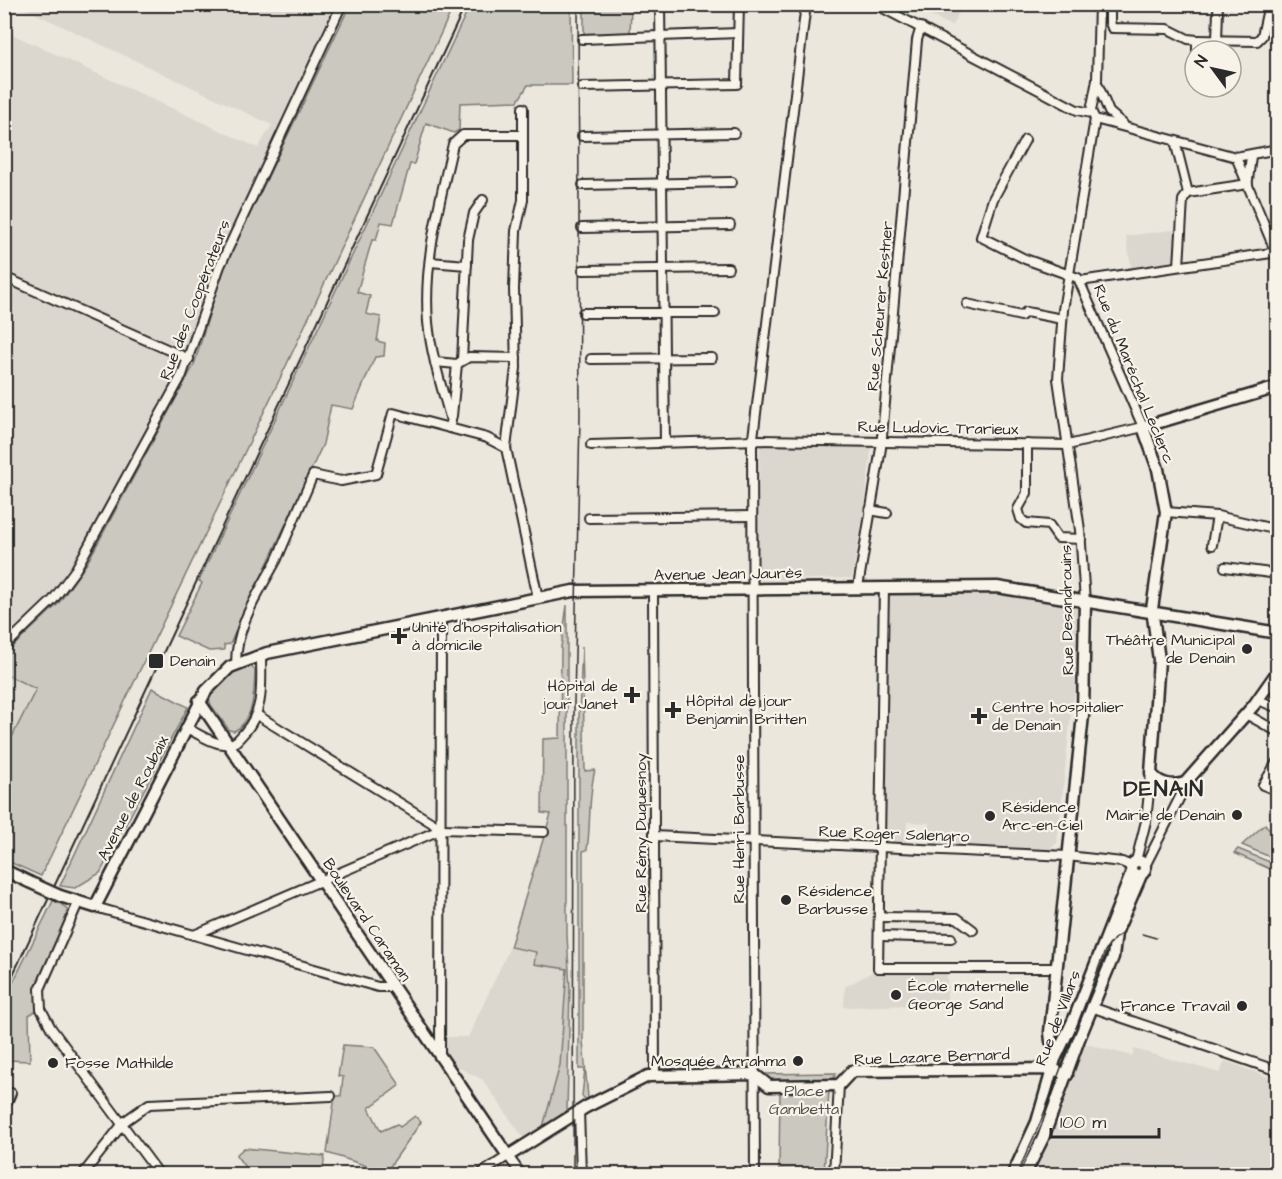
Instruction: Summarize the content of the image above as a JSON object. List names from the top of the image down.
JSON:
{
  "streets": {
    "street": [
      "Rue des Coopérateurs",
      "Rue Scheurer Kestner",
      "Rue du Maréchal Leclerc",
      "Rue Ludovic Trarieux",
      "Avenue Jean Jaurès",
      "Rue Desandrouins",
      "Avenue de Roubaix",
      "Rue Henri Barbusse",
      "Rue Rémy Duquesnoy",
      "Rue Roger Salengro",
      "Boulevard Caraman",
      "Rue de Villars",
      "Rue Lazare Bernard"
    ]
  },
  "crossings": [
    ["Rue Scheurer Kestner", "Rue Ludovic Trarieux"],
    ["Rue Scheurer Kestner", "Avenue Jean Jaurès"],
    ["Rue du Maréchal Leclerc", "Rue Ludovic Trarieux"],
    ["Rue du Maréchal Leclerc", "Avenue Jean Jaurès"],
    ["Rue du Maréchal Leclerc", "Rue Desandrouins"],
    ["Rue du Maréchal Leclerc", "Rue Roger Salengro"],
    ["Rue du Maréchal Leclerc", "Rue de Villars"],
    ["Rue Ludovic Trarieux", "Rue Desandrouins"],
    ["Rue Ludovic Trarieux", "Rue Henri Barbusse"],
    ["Avenue Jean Jaurès", "Rue Desandrouins"],
    ["Avenue Jean Jaurès", "Avenue de Roubaix"],
    ["Avenue Jean Jaurès", "Rue Henri Barbusse"],
    ["Avenue Jean Jaurès", "Rue Rémy Duquesnoy"],
    ["Avenue Jean Jaurès", "Boulevard Caraman"],
    ["Rue Desandrouins", "Rue Roger Salengro"],
    ["Rue Desandrouins", "Rue de Villars"],
    ["Avenue de Roubaix", "Boulevard Caraman"],
    ["Rue Henri Barbusse", "Rue Roger Salengro"],
    ["Rue Henri Barbusse", "Rue Lazare Bernard"],
    ["Rue Rémy Duquesnoy", "Rue Roger Salengro"],
    ["Rue Rémy Duquesnoy", "Rue Lazare Bernard"],
    ["Rue Roger Salengro", "Rue de Villars"],
    ["Boulevard Caraman", "Rue Lazare Bernard"],
    ["Rue de Villars", "Rue Lazare Bernard"]
  ],
  "districts": ["DENAIN"],
  "parks": ["Place Gambetta"],
  "places": {
    "health": [
      "Unité d'hospitalisation à domicile",
      "Hôpital de jour Janet",
      "Hôpital de jour Benjamin Britten",
      "Centre hospitalier de Denain"
    ],
    "other": [
      "Théâtre Municipal de Denain",
      "Mairie de Denain",
      "Résidence Arc-en-Ciel",
      "Résidence Barbusse",
      "École maternelle George Sand",
      "France Travail",
      "Mosquée Arrahma",
      "Fosse Mathilde"
    ],
    "transit": ["Denain"]
  },
  "scale_bar": "100 m",
  "north": "top left"
}
